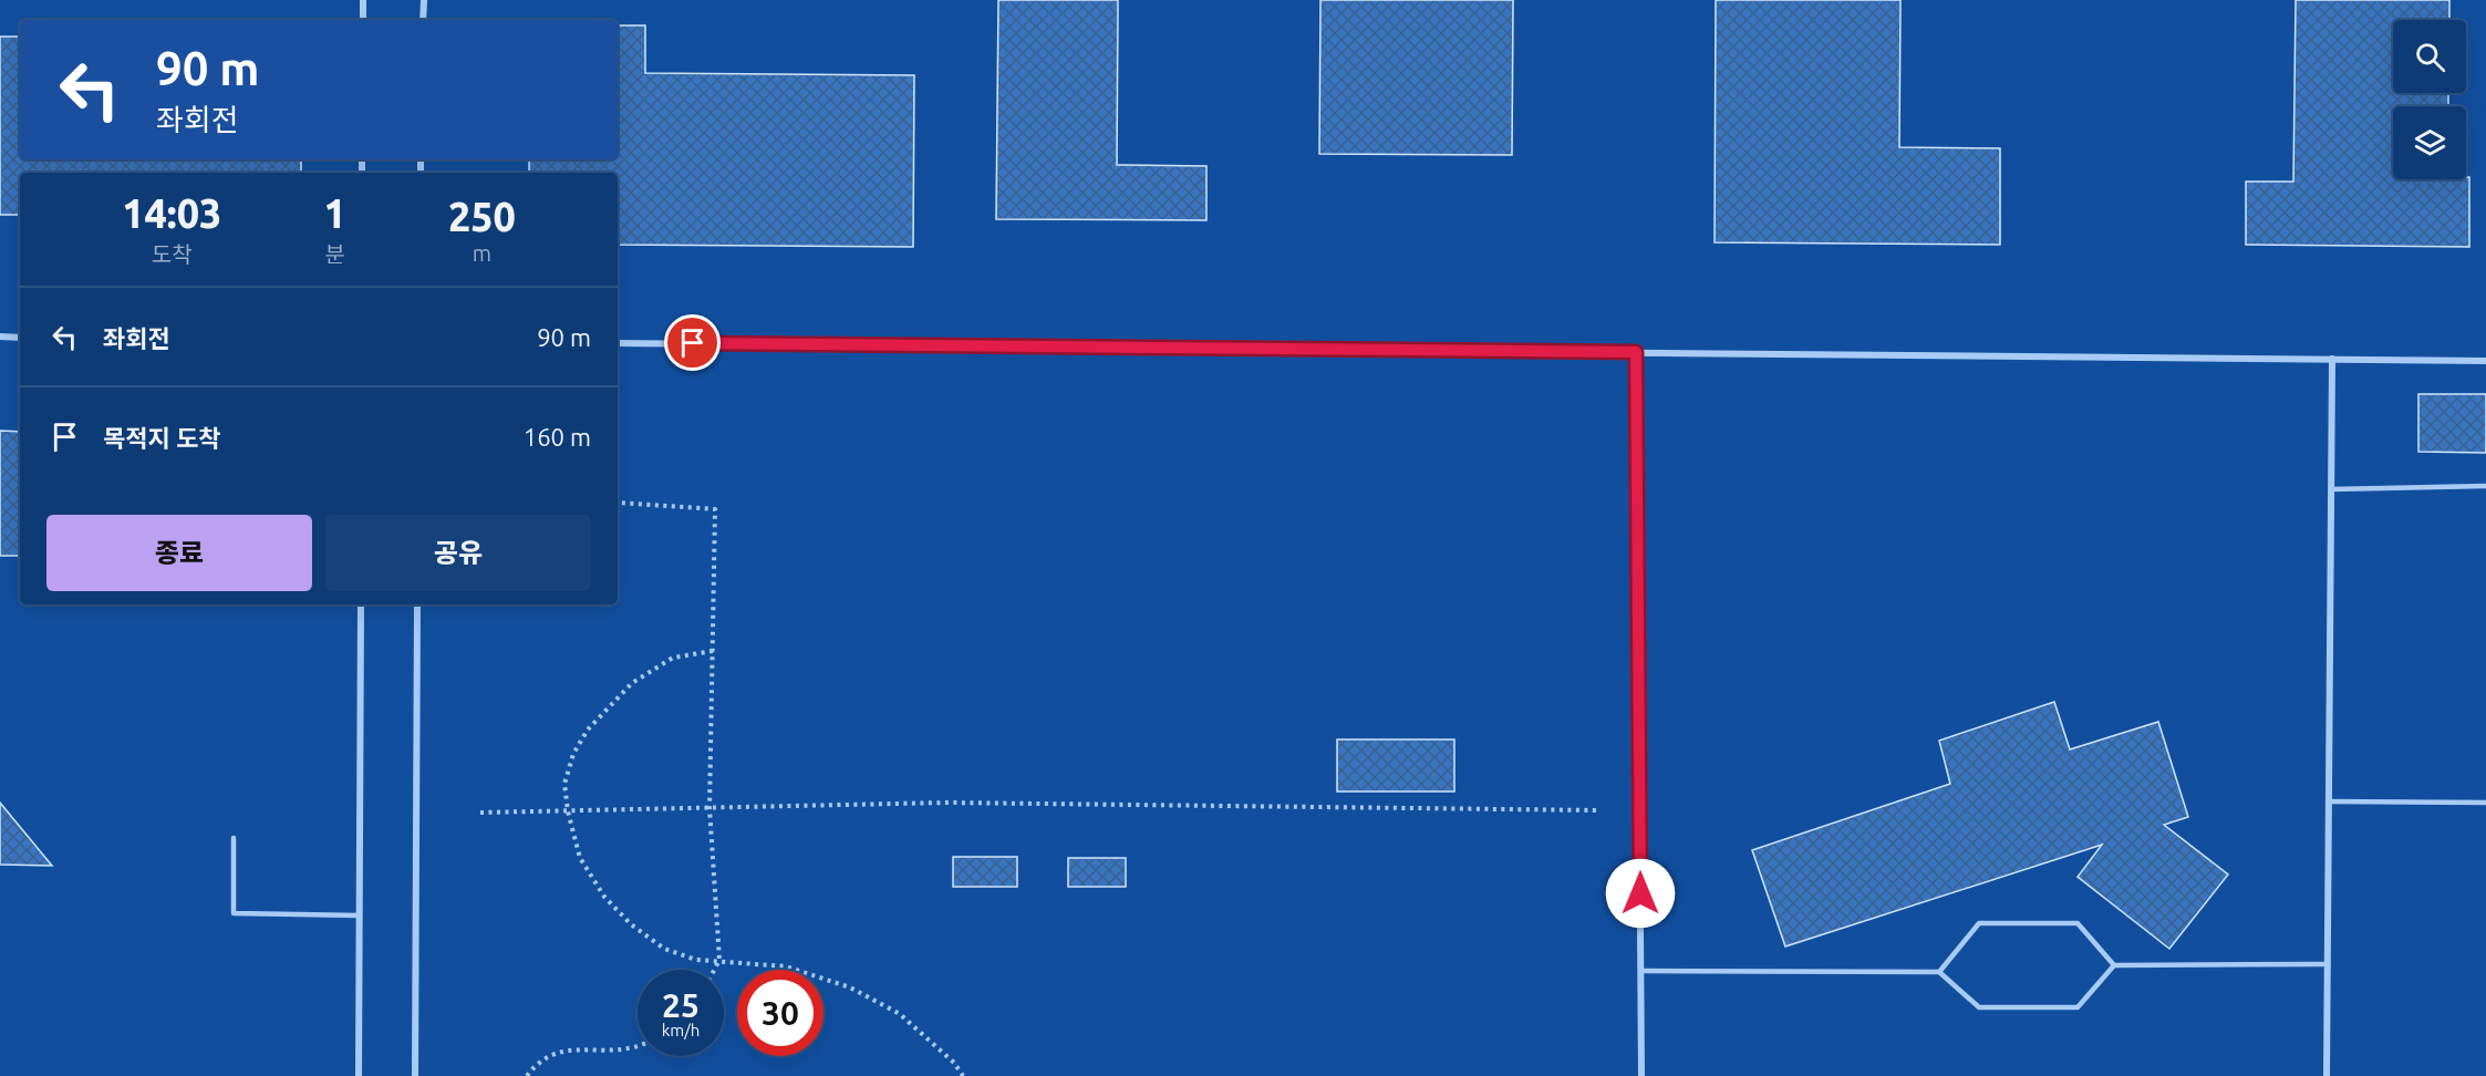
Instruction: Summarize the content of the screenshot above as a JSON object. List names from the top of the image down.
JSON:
{
  "page": {
    "turn": ["90 m", "좌회전"],
    "eta": [
      "14:03",
      "도착",
      "1",
      "분",
      "250",
      "m"
    ],
    "list": [
      {
        "name": "좌회전",
        "value": "90 m"
      },
      {
        "name": "목적지 도착",
        "value": "160 m"
      }
    ],
    "buttons": ["종료", "공유"],
    "speed": "25 km/h",
    "limit": "30"
  }
}
